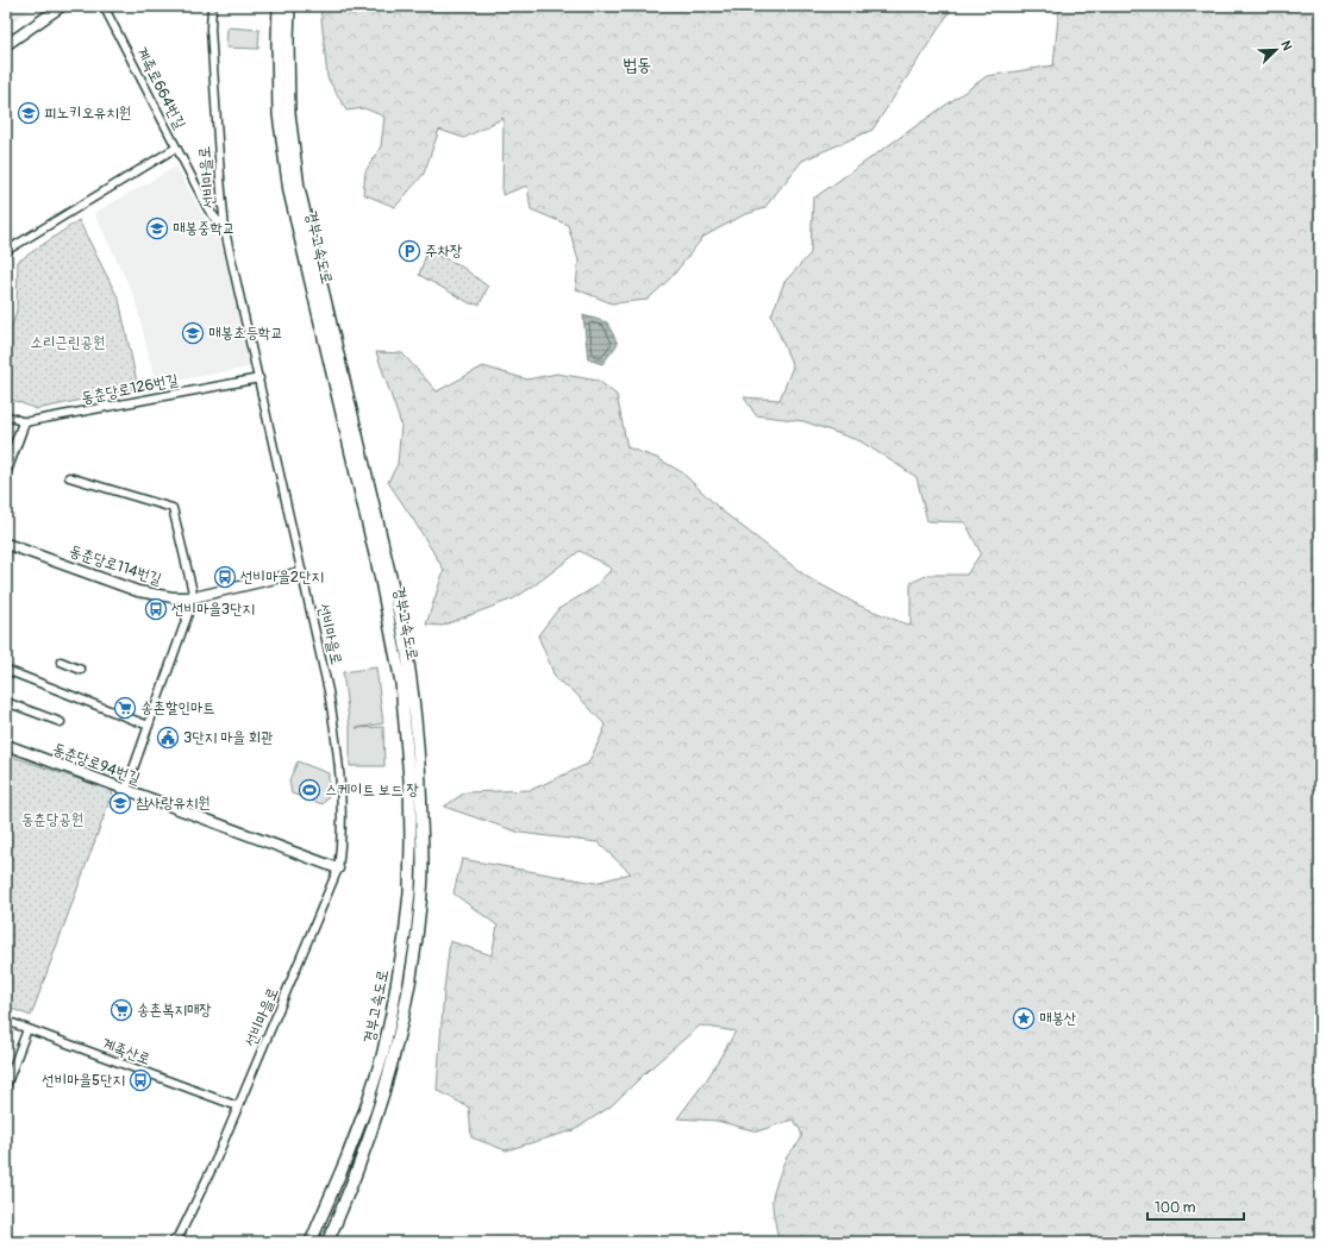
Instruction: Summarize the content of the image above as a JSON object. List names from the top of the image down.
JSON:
{
  "streets": {
    "highway": ["경부고속도로"],
    "main road": ["동춘당로114번길", "동춘당로94번길"],
    "street": [
      "계족로664번길",
      "선비마을로",
      "동춘당로126번길",
      "계족산로"
    ]
  },
  "crossings": [
    ["계족로664번길", "선비마을로"],
    ["선비마을로", "동춘당로126번길"],
    ["선비마을로", "동춘당로114번길"],
    ["선비마을로", "동춘당로94번길"],
    ["선비마을로", "계족산로"]
  ],
  "districts": ["법동"],
  "parks": ["소리근린공원", "동춘당공원"],
  "places": {
    "school or university": [
      "피노키오유치원",
      "매봉중학교",
      "매봉초등학교",
      "참사랑유치원"
    ],
    "parking": ["주차장"],
    "bus stop": ["선비마을2단지", "선비마을3단지", "선비마을5단지"],
    "supermarket": ["송촌할인마트", "송촌복지매장"],
    "public building": ["3단지 마을 회관"],
    "sports": ["스케이트 보드 장"],
    "place": ["매봉산"]
  },
  "scale_bar": "100 m",
  "north": "top right"
}
